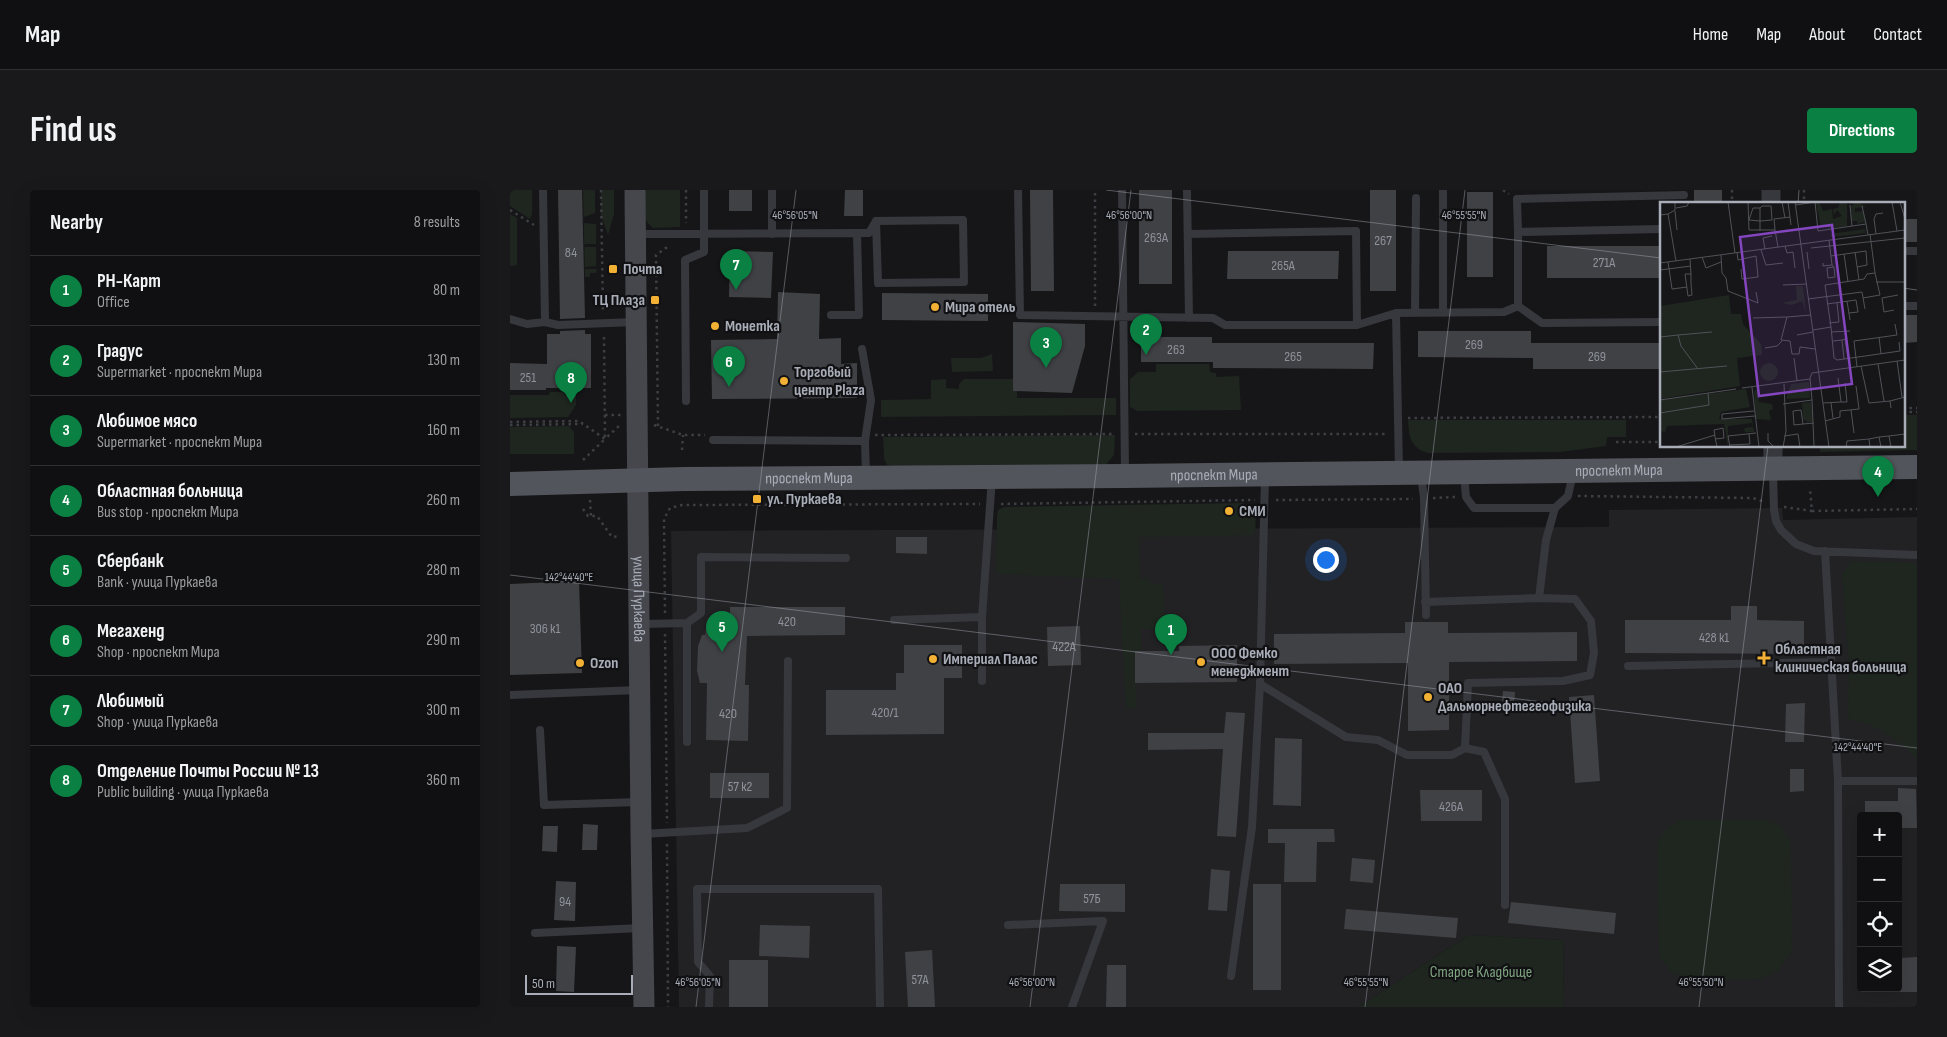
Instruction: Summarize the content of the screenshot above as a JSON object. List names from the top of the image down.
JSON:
{
  "streets": {
    "main road": ["проспект Мира", "улица Пуркаева"]
  },
  "crossings": [
    ["проспект Мира", "улица Пуркаева"]
  ],
  "parks": ["Старое Кладбище"],
  "places": {
    "transit": ["Почта", "ТЦ Плаза", "ул. Пуркаева"],
    "other": [
      "Мира отель",
      "Монетка",
      "Торговый центр Plaza",
      "СМИ",
      "Империал Палас",
      "ООО Фемко менеджмент",
      "Ozon",
      "ОАО Дальморнефтегеофизика"
    ],
    "health": ["Областная клиническая больница"]
  },
  "house_numbers": [
    "263А",
    "267",
    "84",
    "271А",
    "265А",
    "269",
    "263",
    "265",
    "269",
    "251",
    "420",
    "306 к1",
    "428 к1",
    "422А",
    "420/1",
    "420",
    "57 к2",
    "426А",
    "57Б",
    "94",
    "57А"
  ],
  "scale_bar": "50 m",
  "page": {
    "header": "Map",
    "nav": [
      "Home",
      "Map",
      "About",
      "Contact"
    ],
    "buttons": "Directions",
    "title": "Find us",
    "heading": ["Nearby", "8 results"],
    "pins": [
      "7",
      "2",
      "3",
      "6",
      "8",
      "4",
      "5",
      "1"
    ],
    "list": [
      {
        "mark": "1",
        "name": "РН-Карт",
        "note": "Office",
        "value": "80 m"
      },
      {
        "mark": "2",
        "name": "Градус",
        "note": "Supermarket · проспект Мира",
        "value": "130 m"
      },
      {
        "mark": "3",
        "name": "Любимое мясо",
        "note": "Supermarket · проспект Мира",
        "value": "160 m"
      },
      {
        "mark": "4",
        "name": "Областная больница",
        "note": "Bus stop · проспект Мира",
        "value": "260 m"
      },
      {
        "mark": "5",
        "name": "Сбербанк",
        "note": "Bank · улица Пуркаева",
        "value": "280 m"
      },
      {
        "mark": "6",
        "name": "Мегахенд",
        "note": "Shop · проспект Мира",
        "value": "290 m"
      },
      {
        "mark": "7",
        "name": "Любимый",
        "note": "Shop · улица Пуркаева",
        "value": "300 m"
      },
      {
        "mark": "8",
        "name": "Отделение Почты России № 13",
        "note": "Public building · улица Пуркаева",
        "value": "360 m"
      }
    ],
    "map_buttons": ["+", "−"],
    "scale": "50 m"
  },
  "coordinates": [
    "46°56'05\"N",
    "46°56'00\"N",
    "46°55'55\"N",
    "142°44'40\"E",
    "46°55'50\"N"
  ]
}
